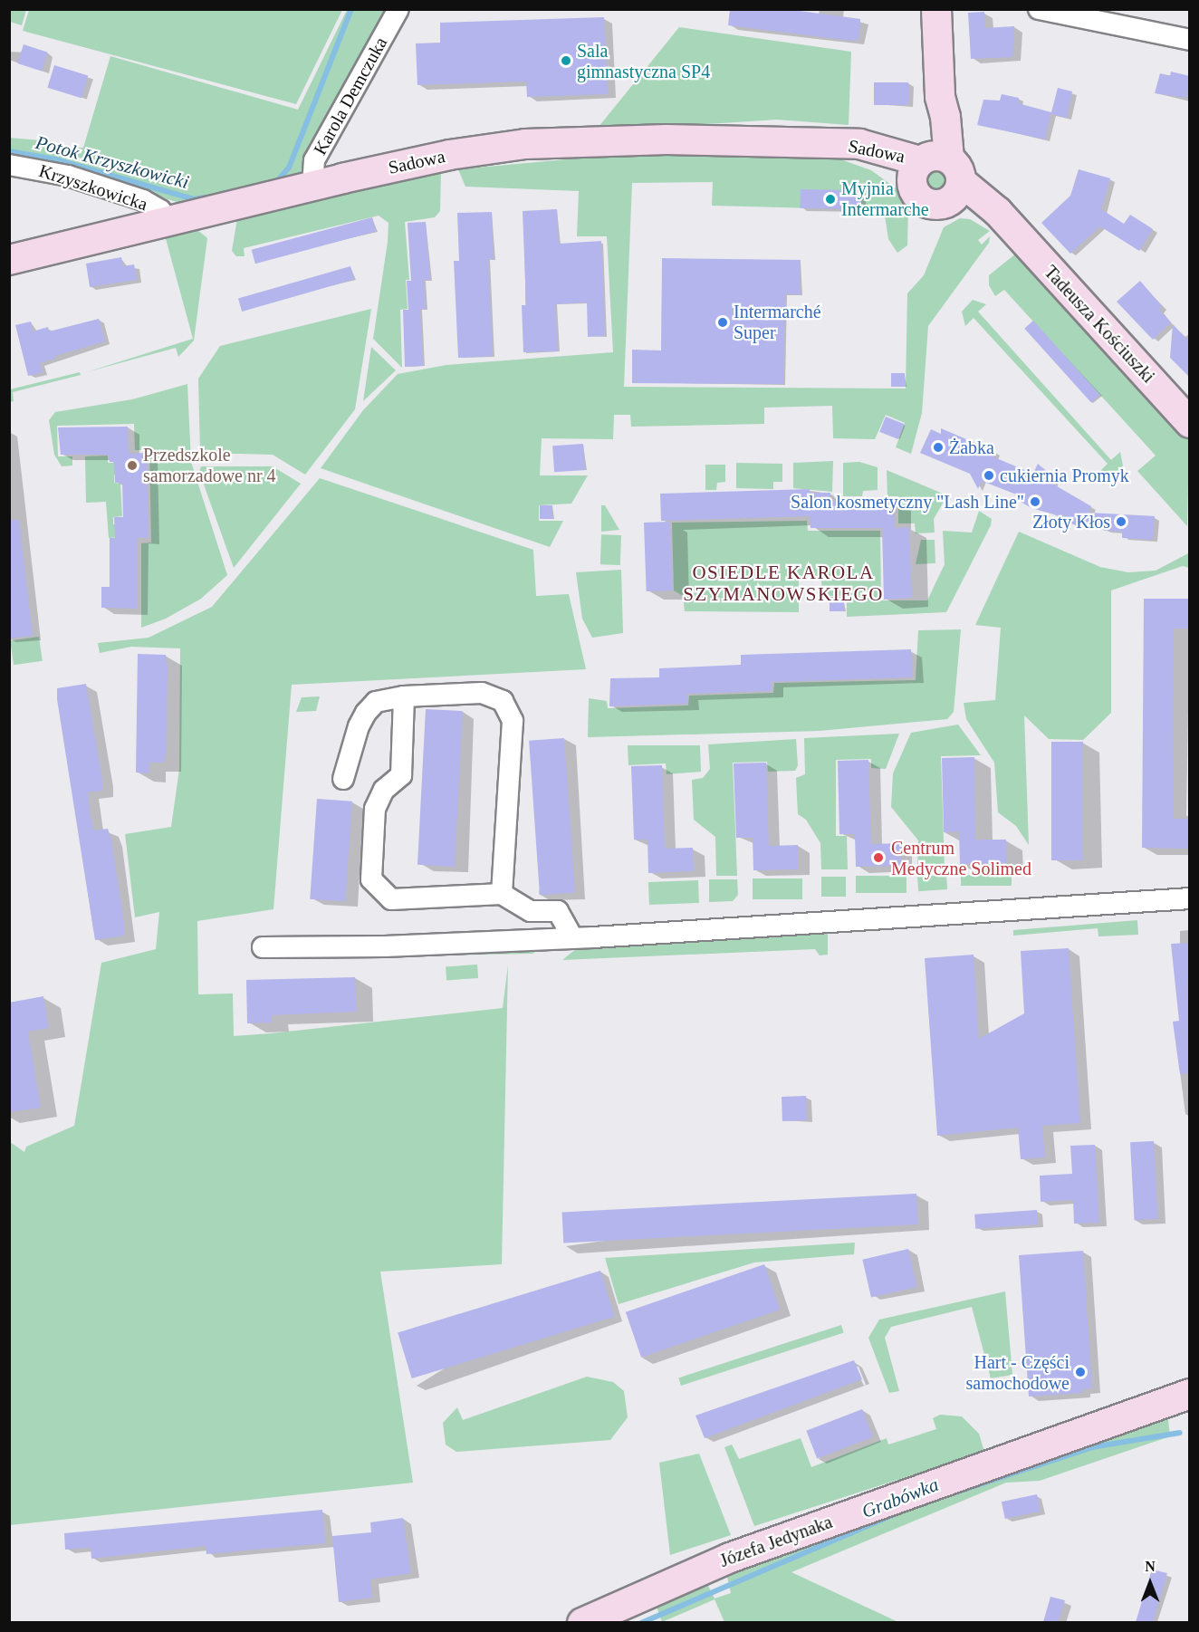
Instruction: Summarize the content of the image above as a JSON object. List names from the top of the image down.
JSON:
{
  "streets": {
    "street": [
      "Karola Demczuka",
      "Sadowa",
      "Krzyszkowicka",
      "Tadeusza Kościuszki",
      "Józefa Jedynaka"
    ]
  },
  "crossings": [
    ["Karola Demczuka", "Sadowa"],
    ["Sadowa", "Krzyszkowicka"],
    ["Sadowa", "Tadeusza Kościuszki"]
  ],
  "districts": ["OSIEDLE KAROLA SZYMANOWSKIEGO"],
  "water": ["Potok Krzyszkowicki", "Grabówka"],
  "places": [
    "Sala gimnastyczna SP4",
    "Myjnia Intermarche",
    "Intermarché Super",
    "Żabka",
    "Przedszkole samorzadowe nr 4",
    "cukiernia Promyk",
    "Salon kosmetyczny \"Lash Line\"",
    "Złoty Kłos",
    "Centrum Medyczne Solimed",
    "Hart - Części samochodowe"
  ],
  "north": "top"
}
